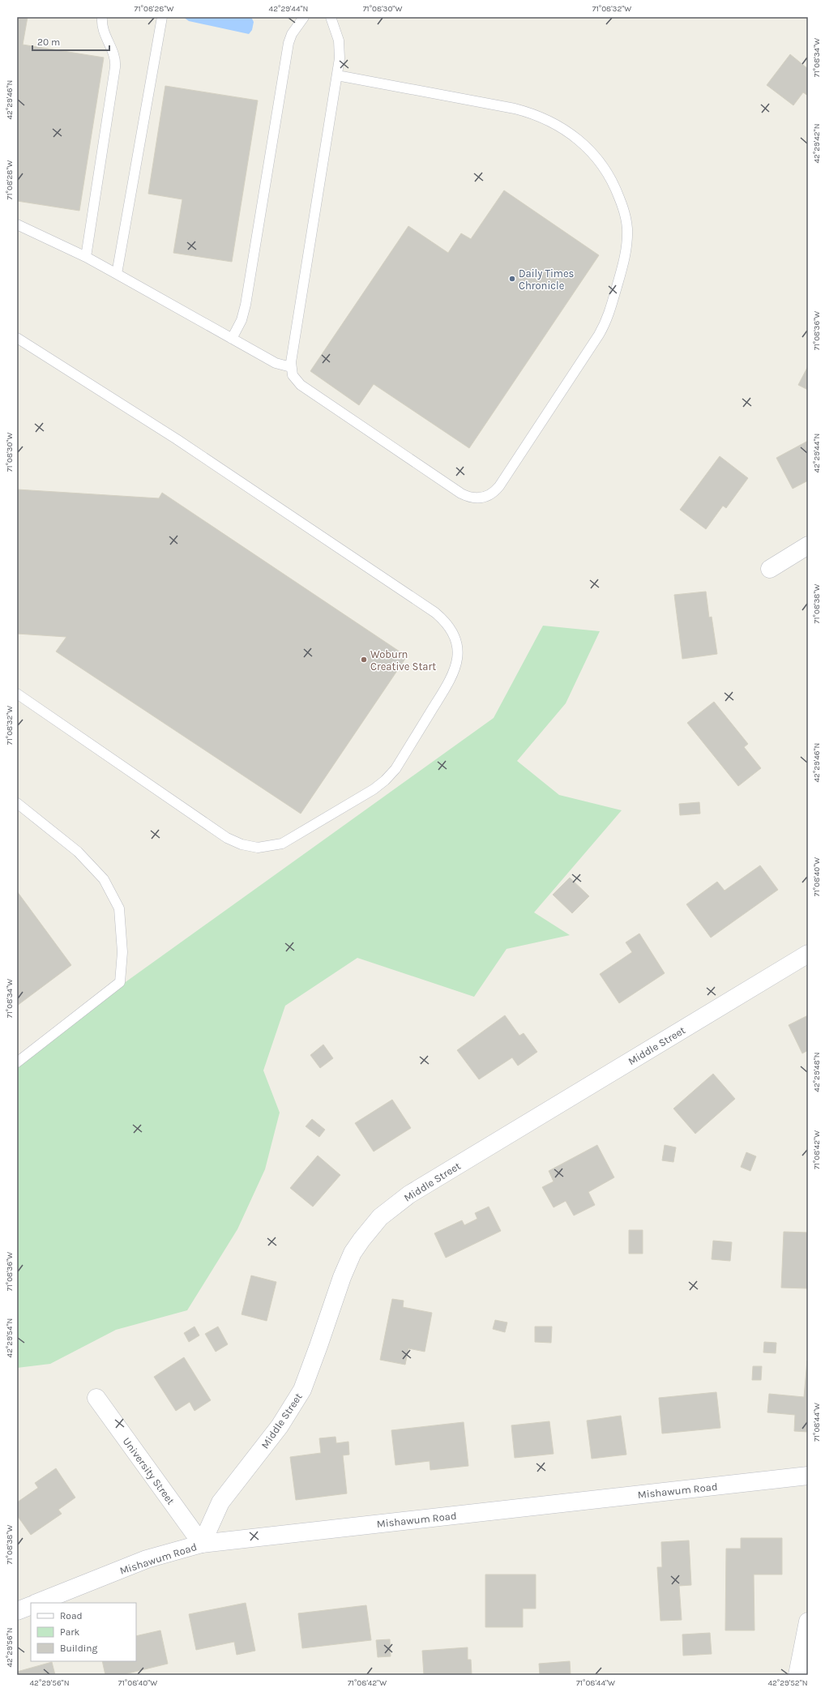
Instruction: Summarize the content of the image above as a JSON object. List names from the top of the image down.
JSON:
{
  "streets": {
    "street": ["Middle Street", "University Street", "Mishawum Road"]
  },
  "crossings": [
    ["Middle Street", "University Street"],
    ["Middle Street", "Mishawum Road"],
    ["University Street", "Mishawum Road"]
  ],
  "places": ["Daily Times Chronicle", "Woburn Creative Start"],
  "legend": ["Road", "Park", "Building"],
  "scale_bar": "20 m",
  "coordinates": [
    "71°08'28\"W",
    "42°29'44\"N",
    "71°08'30\"W",
    "71°08'32\"W",
    "71°08'34\"W",
    "42°29'46\"N",
    "42°29'42\"N",
    "71°08'36\"W",
    "71°08'38\"W",
    "71°08'40\"W",
    "42°29'48\"N",
    "71°08'42\"W",
    "42°29'54\"N",
    "71°08'44\"W",
    "42°29'56\"N",
    "42°29'52\"N"
  ]
}
